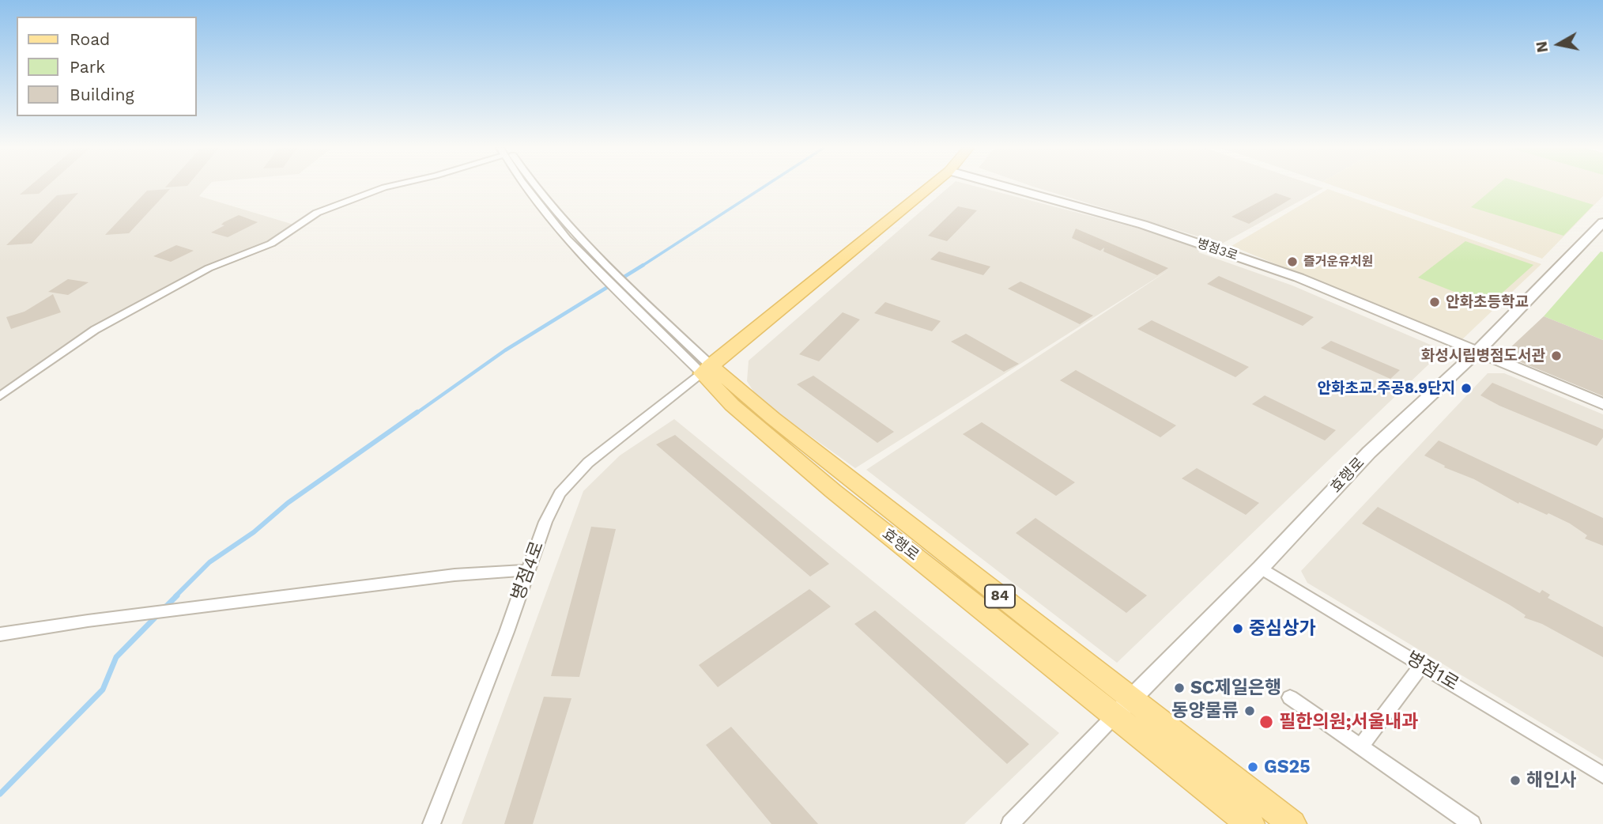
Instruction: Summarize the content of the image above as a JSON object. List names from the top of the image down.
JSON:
{
  "streets": {
    "main road": ["효행로", "84"],
    "street": ["병점3로", "병점4로", "병점1로"]
  },
  "crossings": [
    ["병점3로", "효행로"],
    ["효행로", "병점4로"],
    ["효행로", "병점1로"]
  ],
  "places": [
    "즐거운유치원",
    "안화초등학교",
    "화성시립병점도서관",
    "안화초교.주공8.9단지",
    "중심상가",
    "SC제일은행",
    "동양물류",
    "필한의원;서울내과",
    "GS25",
    "해인사"
  ],
  "legend": ["Road", "Park", "Building"],
  "north": "left"
}
